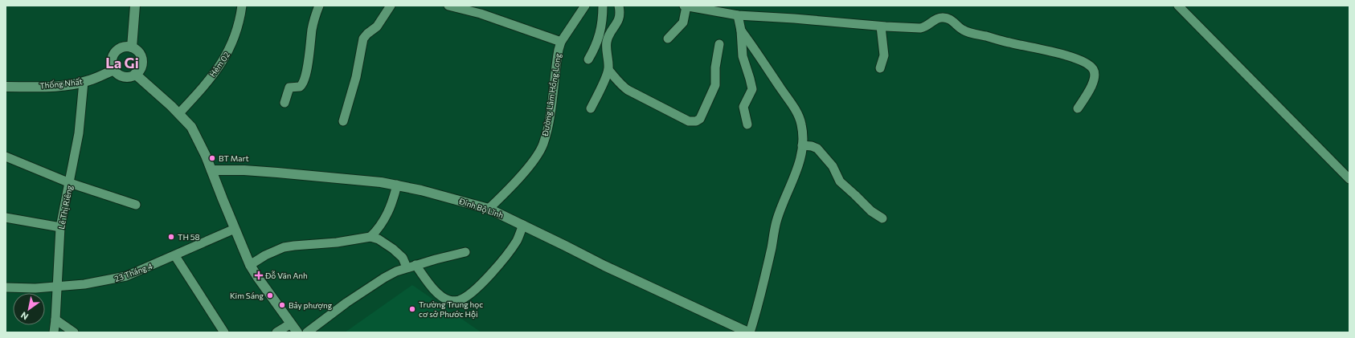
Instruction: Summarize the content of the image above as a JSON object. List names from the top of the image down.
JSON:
{
  "streets": {
    "street": [
      "Hẻm 02",
      "Thống Nhất",
      "Đường Lâm Hồng Long",
      "Lê Thị Riêng",
      "Đinh Bộ Lĩnh",
      "23 Tháng 4"
    ]
  },
  "crossings": [
    ["Thống Nhất", "Lê Thị Riêng"],
    ["Đường Lâm Hồng Long", "Đinh Bộ Lĩnh"],
    ["Lê Thị Riêng", "23 Tháng 4"]
  ],
  "districts": ["La Gi"],
  "places": {
    "other": [
      "BT Mart",
      "TH 58",
      "Kim Sáng",
      "Bảy phượng",
      "Trường Trung học cơ sở Phước Hội"
    ],
    "health": ["Đỗ Văn Anh"]
  },
  "north": "bottom left"
}
